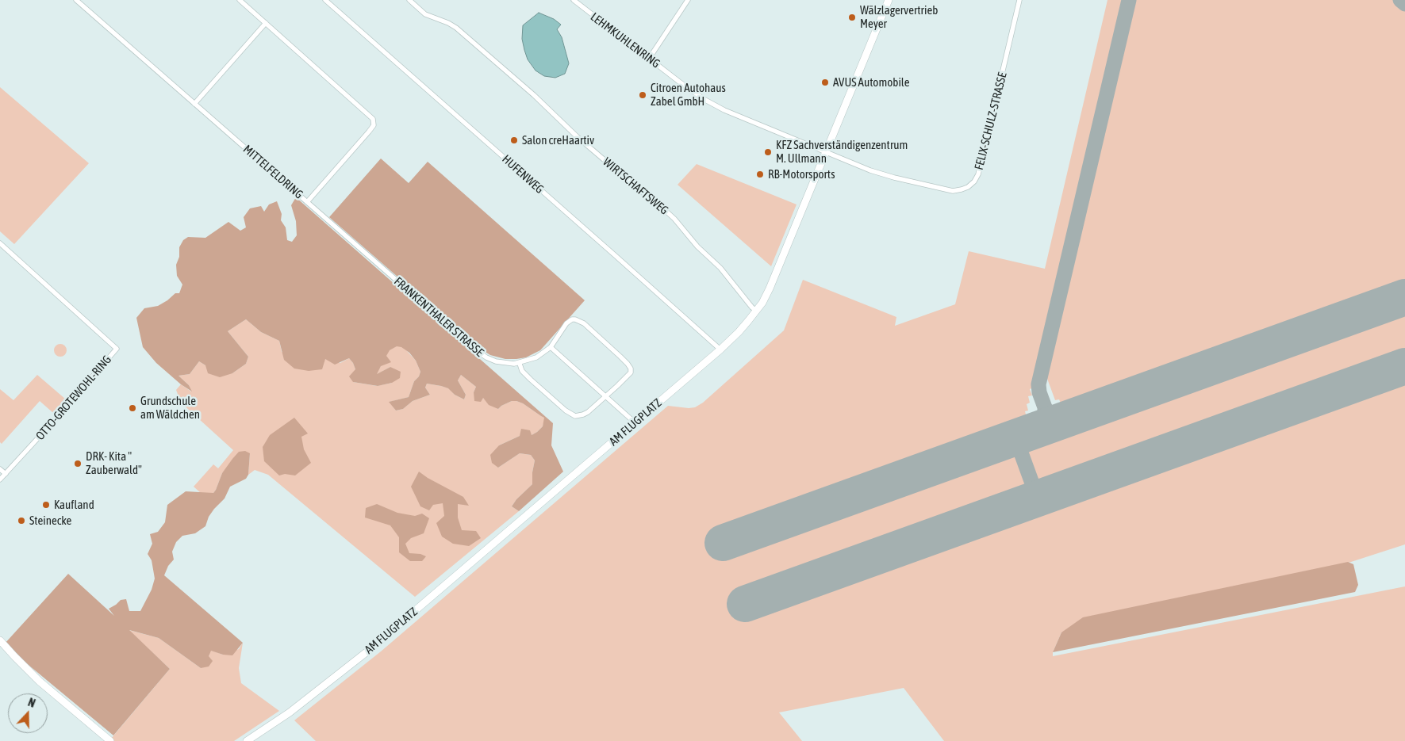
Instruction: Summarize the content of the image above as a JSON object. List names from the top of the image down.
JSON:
{
  "streets": {
    "street": [
      "LEHMKUHLENRING",
      "FELIX-SCHULZ-STRASSE",
      "MITTELFELDRING",
      "HUFENWEG",
      "WIRTSCHAFTSWEG",
      "FRANKENTHALER STRASSE",
      "OTTO-GROTEWOHL-RING",
      "AM FLUGPLATZ"
    ]
  },
  "crossings": [
    ["LEHMKUHLENRING", "FELIX-SCHULZ-STRASSE"],
    ["LEHMKUHLENRING", "AM FLUGPLATZ"],
    ["FELIX-SCHULZ-STRASSE", "AM FLUGPLATZ"],
    ["MITTELFELDRING", "FRANKENTHALER STRASSE"],
    ["HUFENWEG", "AM FLUGPLATZ"],
    ["WIRTSCHAFTSWEG", "AM FLUGPLATZ"]
  ],
  "places": [
    "Wälzlagervertrieb Meyer",
    "AVUS Automobile",
    "Citroen Autohaus Zabel GmbH",
    "Salon creHaartiv",
    "KFZ Sachverständigenzentrum M. Ullmann",
    "RB-Motorsports",
    "Grundschule am Wäldchen",
    "DRK- Kita \" Zauberwald\"",
    "Kaufland",
    "Steinecke"
  ],
  "north": "top"
}
